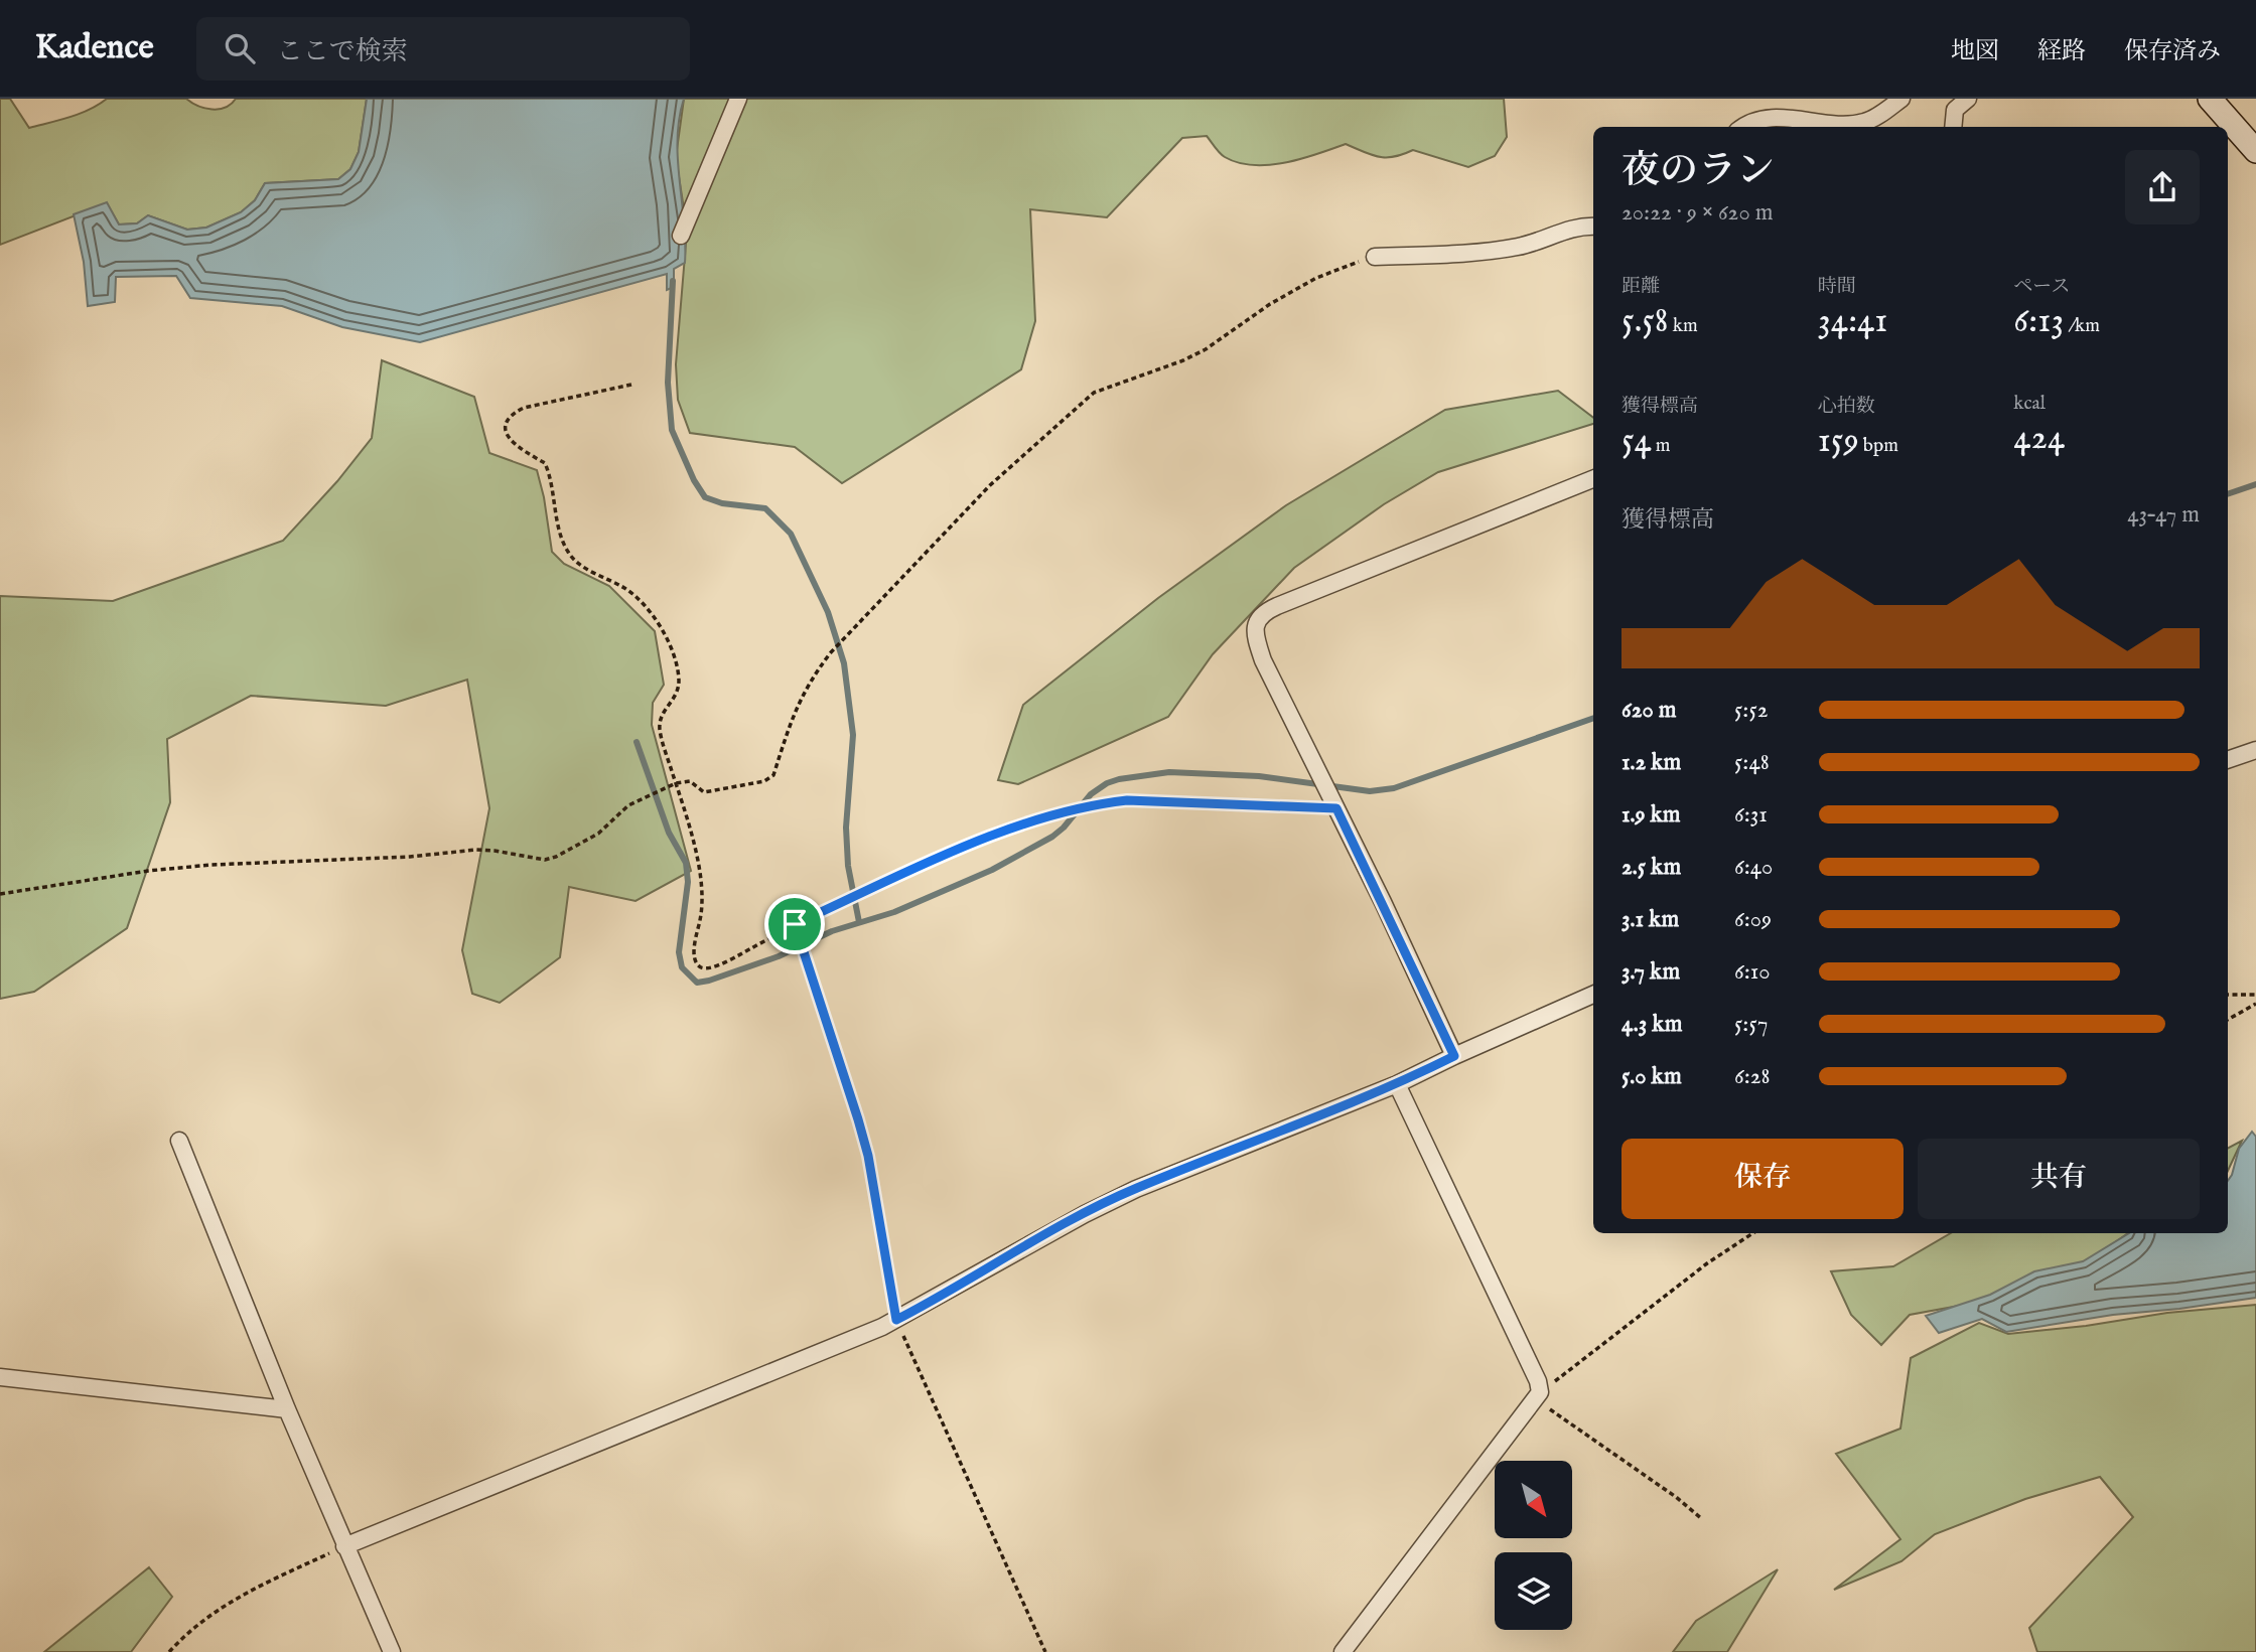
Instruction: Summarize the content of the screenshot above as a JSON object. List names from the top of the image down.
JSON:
{
  "north": "bottom right",
  "page": {
    "header": "Kadence",
    "search": "ここで検索",
    "nav": ["地図", "経路", "保存済み"],
    "heading": ["夜のラン", "20:22 · 9 × 620 m"],
    "stats": [
      ["距離", "5.58 km"],
      ["時間", "34:41"],
      ["ペース", "6:13 /km"],
      ["獲得標高", "54 m"],
      ["心拍数", "159 bpm"],
      ["kcal", "424"]
    ],
    "chart": ["獲得標高", "43–47 m"],
    "list": [
      {
        "name": "620 m",
        "note": "5:52"
      },
      {
        "name": "1.2 km",
        "note": "5:48"
      },
      {
        "name": "1.9 km",
        "note": "6:31"
      },
      {
        "name": "2.5 km",
        "note": "6:40"
      },
      {
        "name": "3.1 km",
        "note": "6:09"
      },
      {
        "name": "3.7 km",
        "note": "6:10"
      },
      {
        "name": "4.3 km",
        "note": "5:57"
      },
      {
        "name": "5.0 km",
        "note": "6:28"
      }
    ],
    "buttons": ["保存", "共有"]
  }
}
